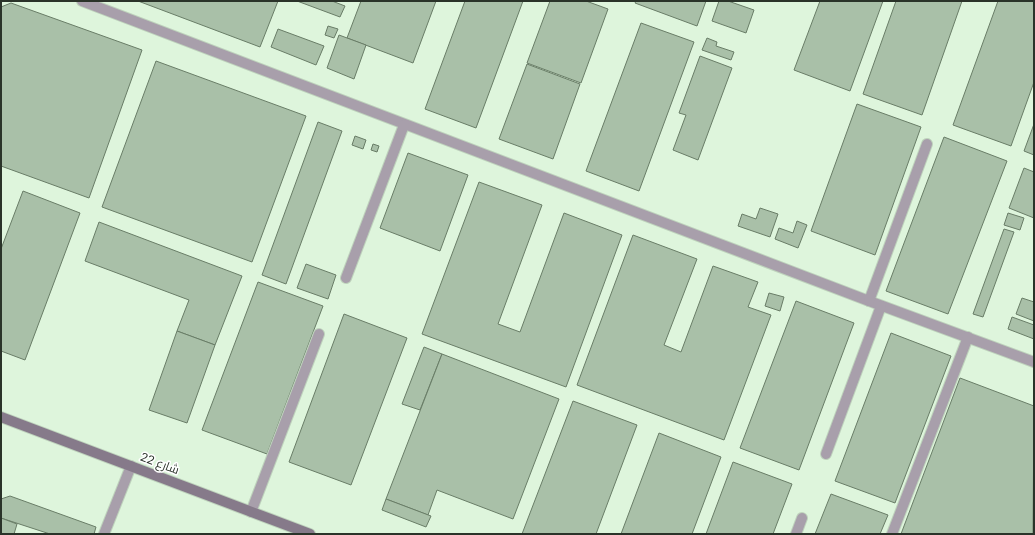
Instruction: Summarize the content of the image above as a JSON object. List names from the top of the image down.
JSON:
{
  "streets": {
    "street": ["شارع 22"]
  }
}
